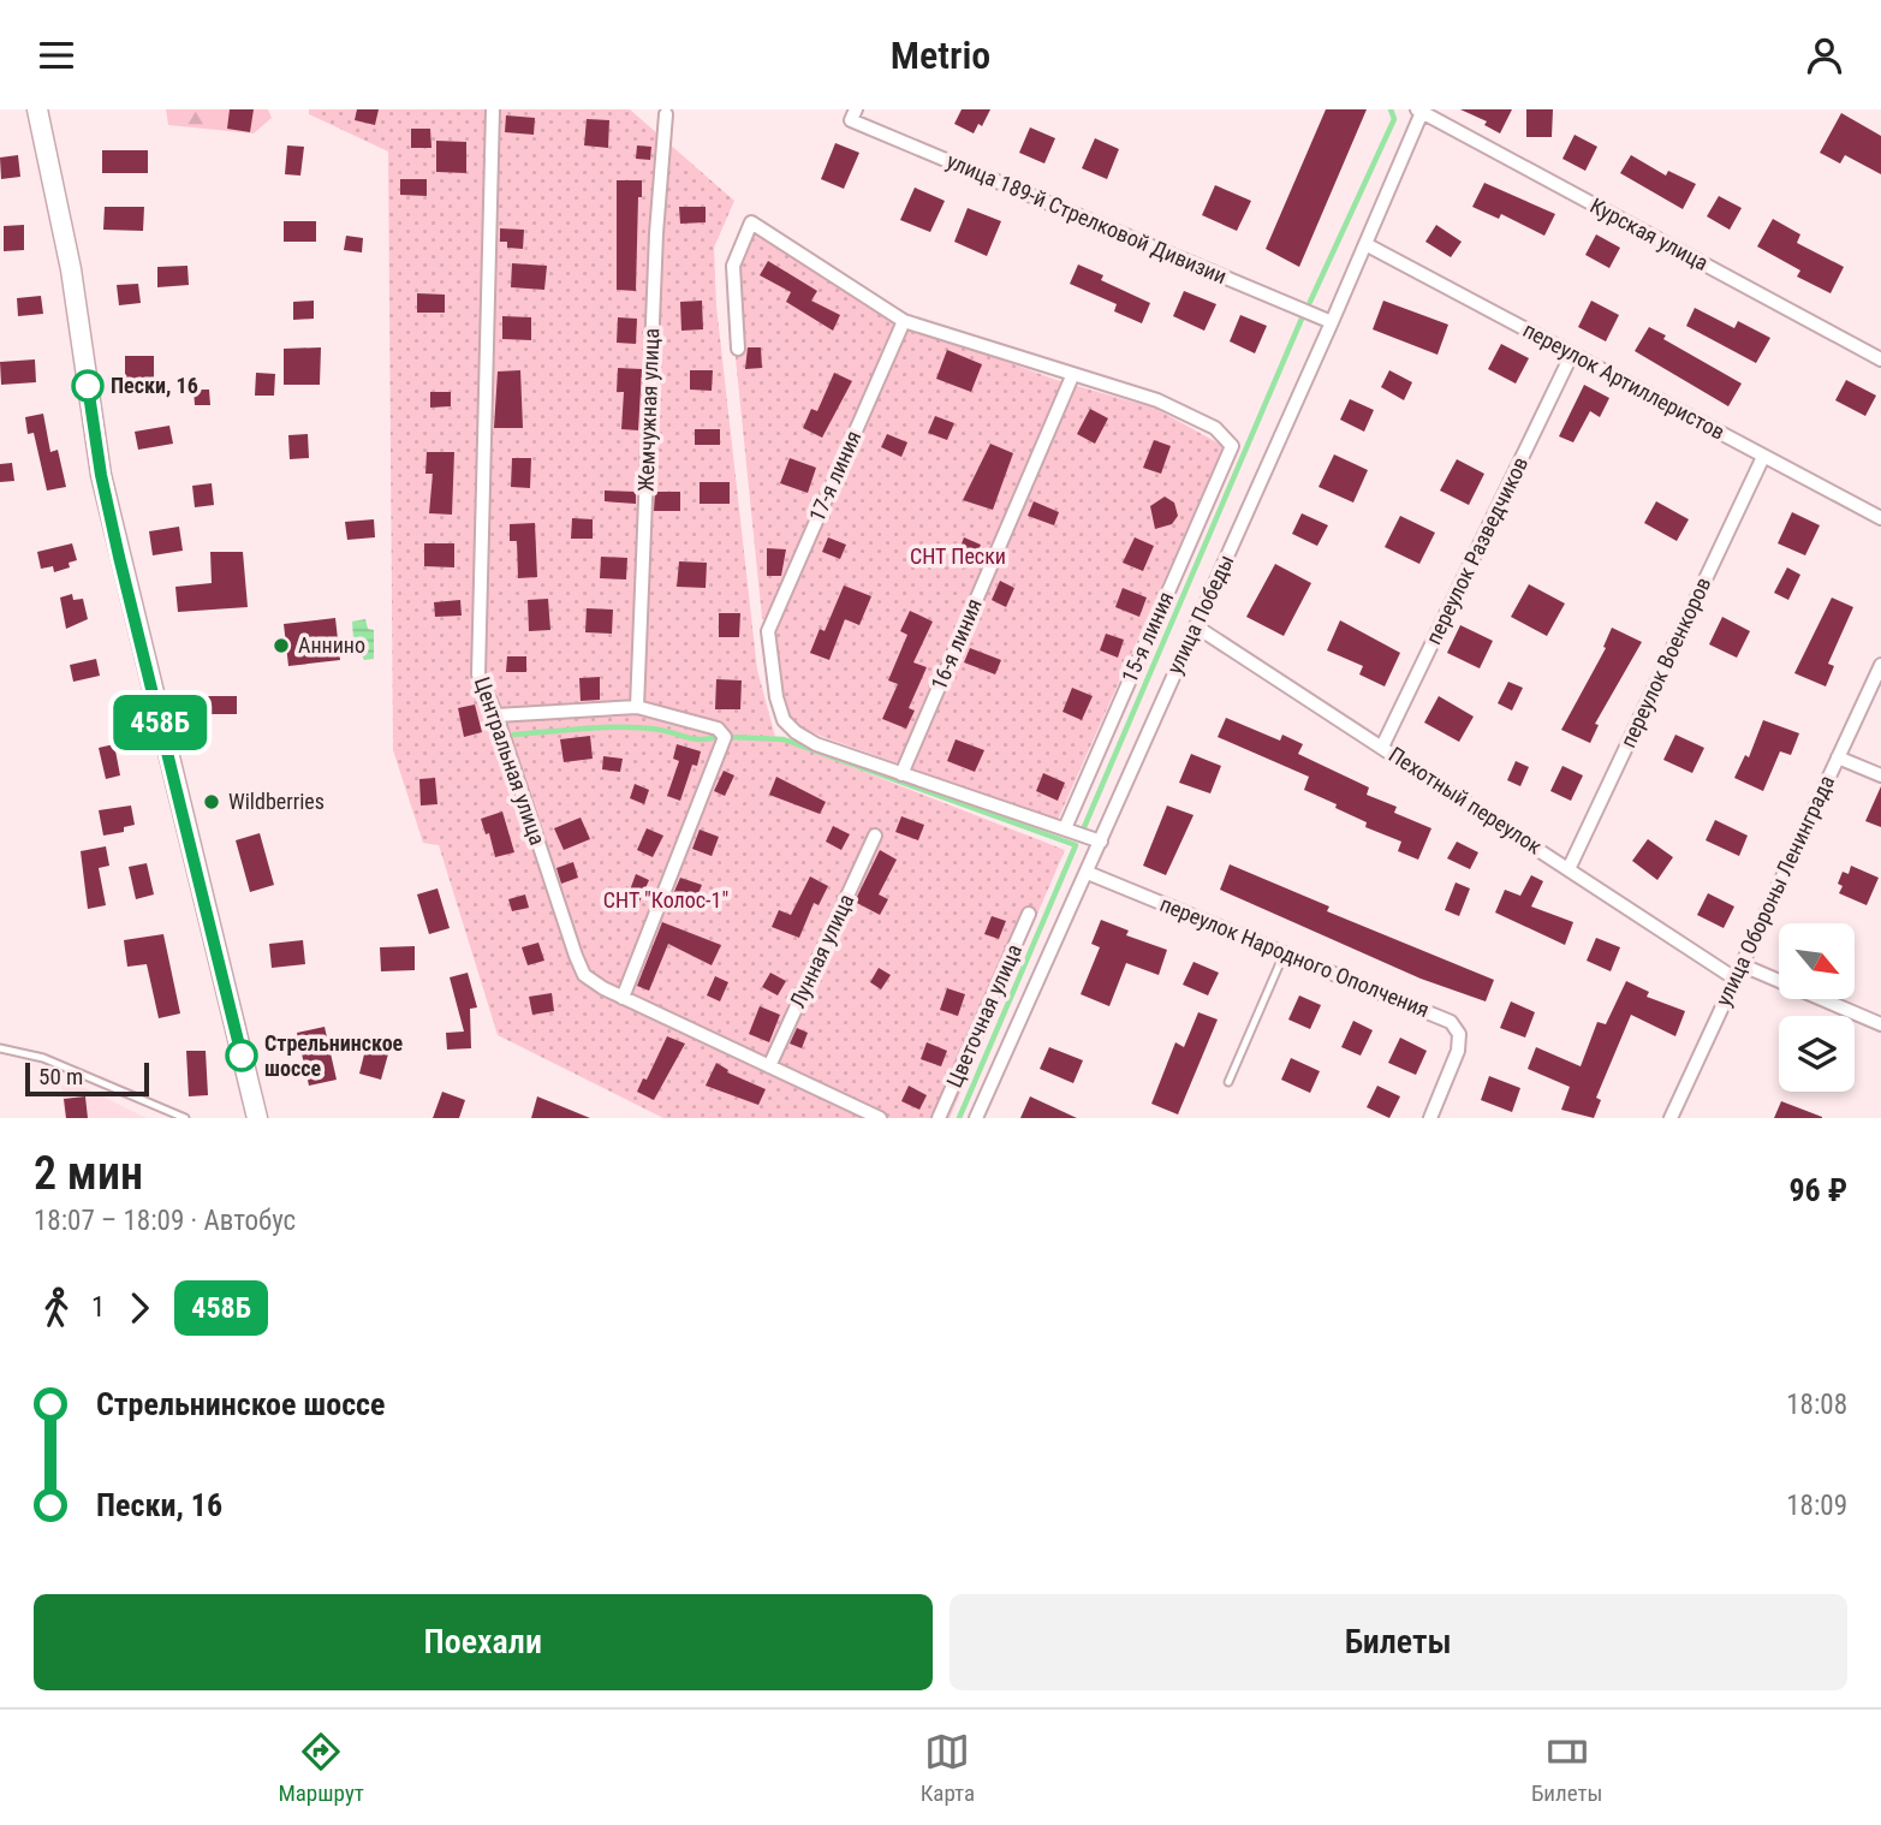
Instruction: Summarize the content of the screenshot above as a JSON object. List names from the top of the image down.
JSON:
{
  "streets": {
    "street": [
      "улица 189-й Стрелковой Дивизии",
      "Курская улица",
      "переулок Артиллеристов",
      "Жемчужная улица",
      "17-я линия",
      "переулок Разведчиков",
      "улица Победы",
      "15-я линия",
      "16-я линия",
      "переулок Военкоров",
      "Центральная улица",
      "Пехотный переулок",
      "улица Обороны Ленинграда",
      "Лунная улица",
      "переулок Народного Ополчения",
      "Цветочная улица"
    ]
  },
  "crossings": [
    ["улица 189-й Стрелковой Дивизии", "улица Победы"],
    ["Курская улица", "улица Победы"],
    ["переулок Артиллеристов", "переулок Разведчиков"],
    ["переулок Артиллеристов", "улица Победы"],
    ["переулок Артиллеристов", "переулок Военкоров"],
    ["17-я линия", "16-я линия"],
    ["переулок Разведчиков", "Пехотный переулок"],
    ["улица Победы", "Пехотный переулок"],
    ["улица Победы", "переулок Народного Ополчения"],
    ["15-я линия", "16-я линия"],
    ["переулок Военкоров", "Пехотный переулок"],
    ["Центральная улица", "Лунная улица"],
    ["Пехотный переулок", "улица Обороны Ленинграда"]
  ],
  "parks": ["СНТ Пески", "СНТ \"Колос-1\""],
  "places": [
    "Пески, 16",
    "Аннино",
    "Wildberries",
    "Стрельнинское шоссе"
  ],
  "lines": ["bus line 458Б"],
  "scale_bar": "50 m",
  "north": "bottom right",
  "page": {
    "header": "Metrio",
    "on_map": "458Б",
    "scale": "50 m",
    "heading": ["2 мин", "18:07 – 18:09 · Автобус", "96 ₽"],
    "legs": ["1", "458Б"],
    "list": [
      {
        "name": "Стрельнинское шоссе",
        "value": "18:08"
      },
      {
        "name": "Пески, 16",
        "value": "18:09"
      }
    ],
    "buttons": ["Поехали", "Билеты"],
    "tabs": ["Маршрут", "Карта", "Билеты"]
  }
}
